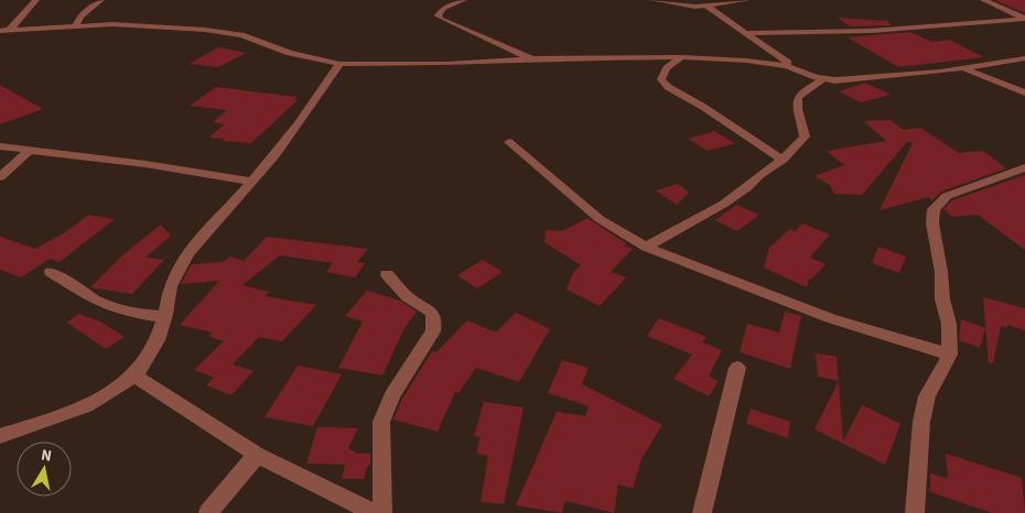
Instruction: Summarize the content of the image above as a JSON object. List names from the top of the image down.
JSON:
{
  "north": "top"
}
